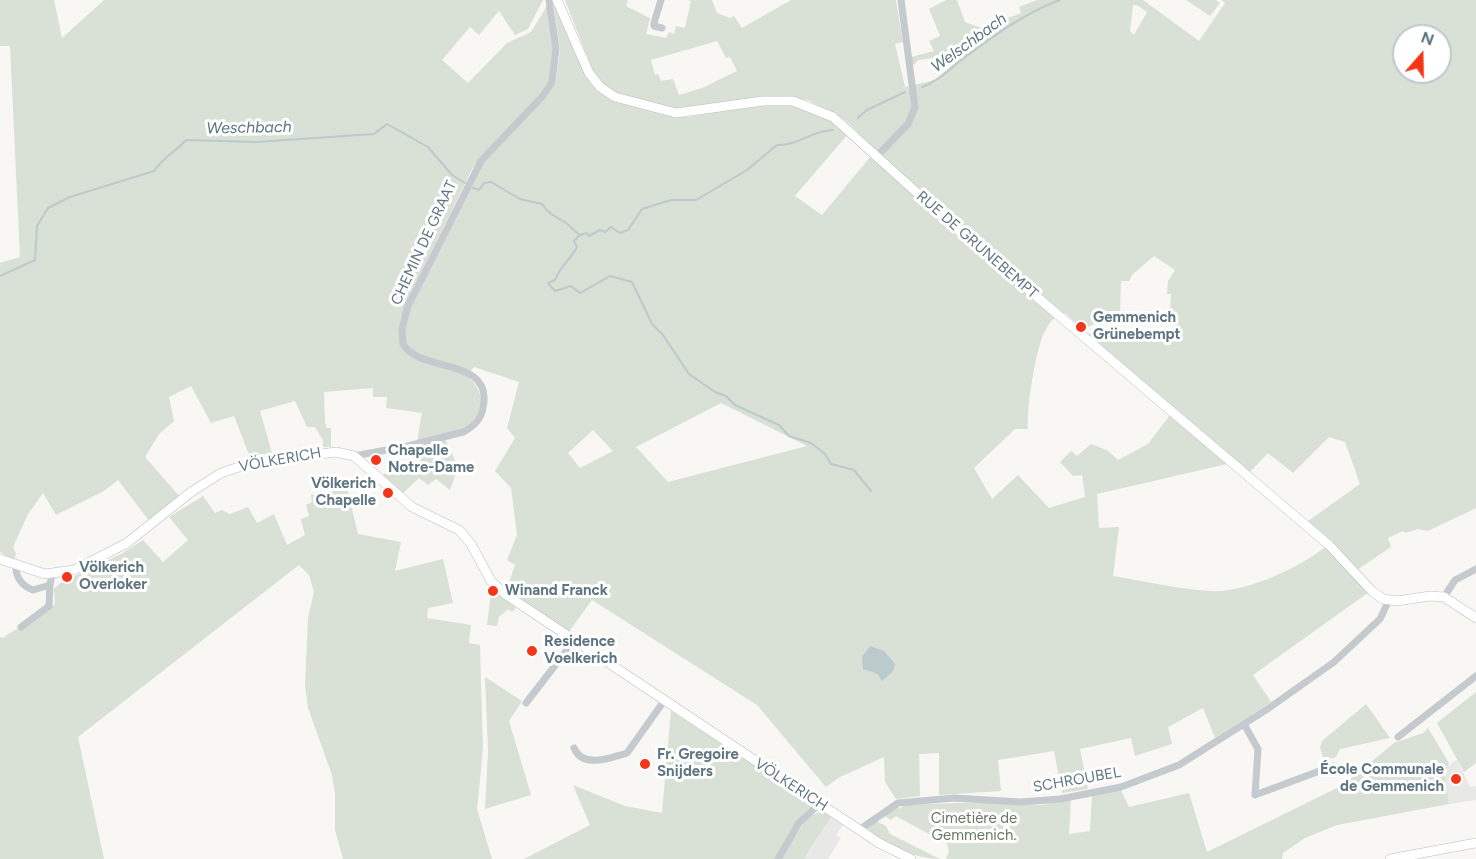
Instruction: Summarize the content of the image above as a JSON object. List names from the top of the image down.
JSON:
{
  "streets": {
    "main road": ["RUE DE GRUNEBEMPT", "VÖLKERICH"],
    "street": ["CHEMIN DE GRAAT", "SCHROUBEL"]
  },
  "crossings": [
    ["CHEMIN DE GRAAT", "VÖLKERICH"],
    ["RUE DE GRUNEBEMPT", "SCHROUBEL"],
    ["VÖLKERICH", "SCHROUBEL"]
  ],
  "water": ["Welschbach", "Weschbach"],
  "parks": ["Cimetière de Gemmenich."],
  "places": [
    "Gemmenich Grünebempt",
    "Chapelle Notre-Dame",
    "Völkerich Chapelle",
    "Völkerich Overloker",
    "Winand Franck",
    "Residence Voelkerich",
    "Fr. Gregoire Snijders",
    "École Communale de Gemmenich"
  ],
  "north": "top"
}
